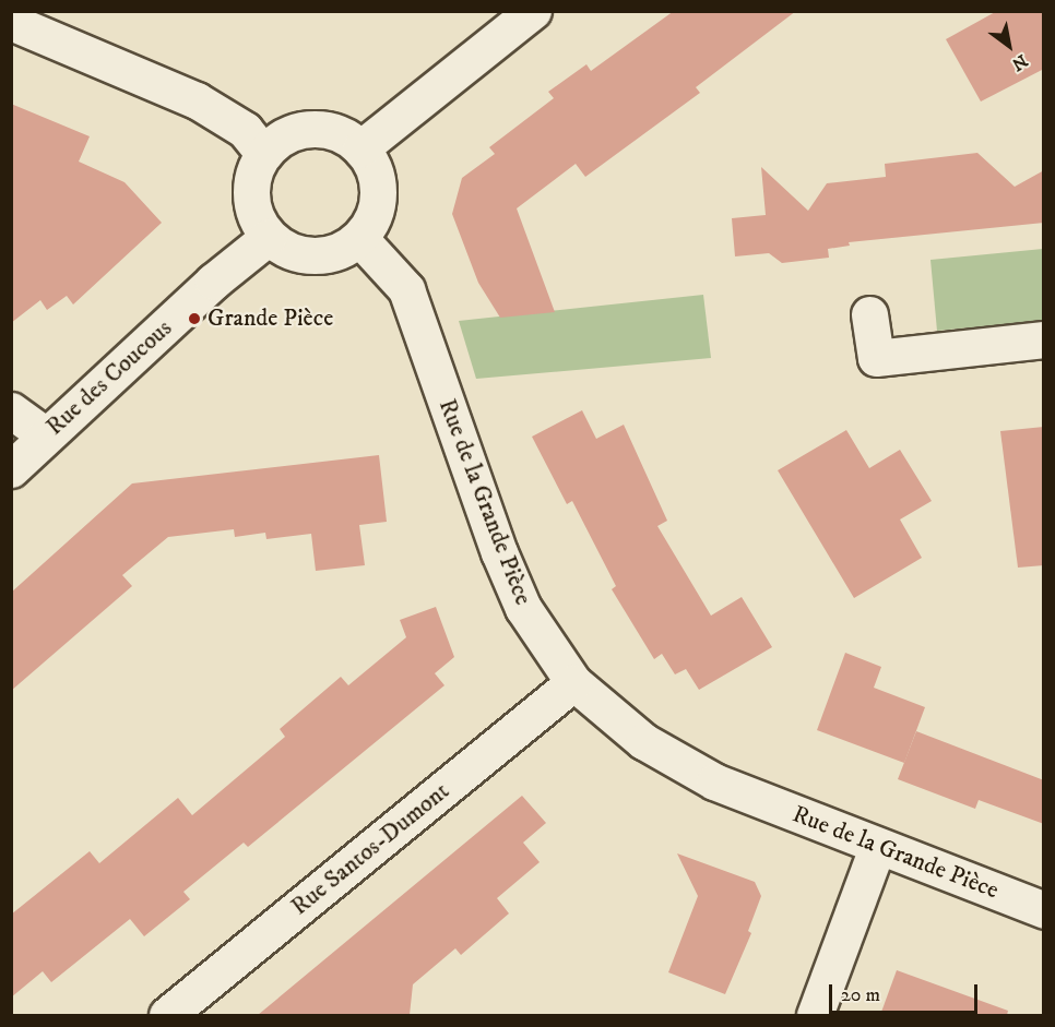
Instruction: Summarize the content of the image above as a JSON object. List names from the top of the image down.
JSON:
{
  "streets": {
    "street": ["Rue des Coucous", "Rue de la Grande Pièce", "Rue Santos-Dumont"]
  },
  "crossings": [
    ["Rue des Coucous", "Rue de la Grande Pièce"],
    ["Rue de la Grande Pièce", "Rue Santos-Dumont"]
  ],
  "places": ["Grande Pièce"],
  "scale_bar": "20 m",
  "north": "bottom right"
}
